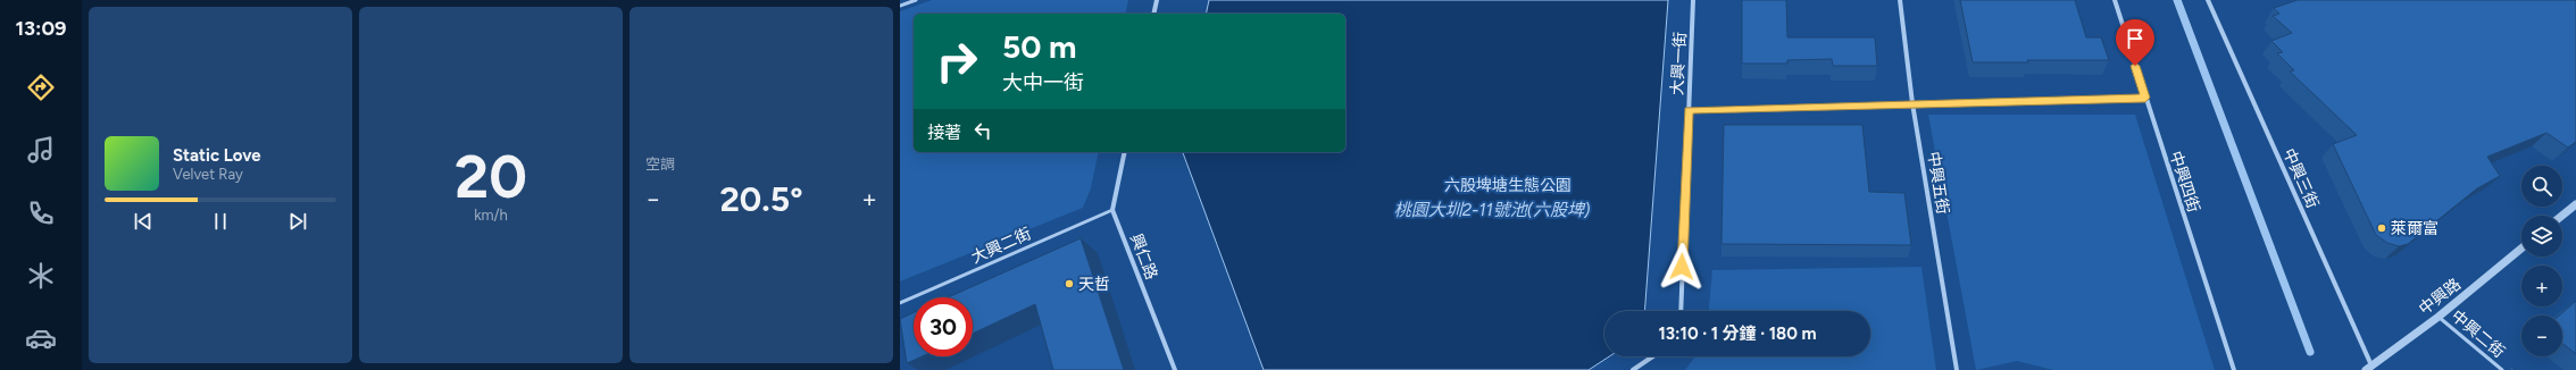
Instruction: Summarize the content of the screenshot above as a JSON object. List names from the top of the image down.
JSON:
{
  "streets": {
    "street": [
      "大興一街",
      "中興三街",
      "中興四街",
      "中興五街",
      "興仁路",
      "中興路"
    ],
    "lane": ["大興二街", "中興二街"]
  },
  "crossings": [
    ["中興三街", "中興路"],
    ["大興二街", "興仁路"],
    ["中興路", "中興二街"]
  ],
  "water": ["桃園大圳2-11號池(六股埤)"],
  "parks": ["六股埤塘生態公園"],
  "places": ["萊爾富", "天哲"],
  "page": {
    "tabs": "13:09",
    "tile": [
      ["20", "km/h"],
      "空調"
    ],
    "turn": ["50 m", "大中一街"],
    "then": "接著",
    "song": ["Static Love", "Velvet Ray"],
    "map_buttons": ["+", "−"],
    "heat": ["−", "20.5°", "+"],
    "limit": "30",
    "trip": "13:10 · 1 分鐘 · 180 m"
  }
}
